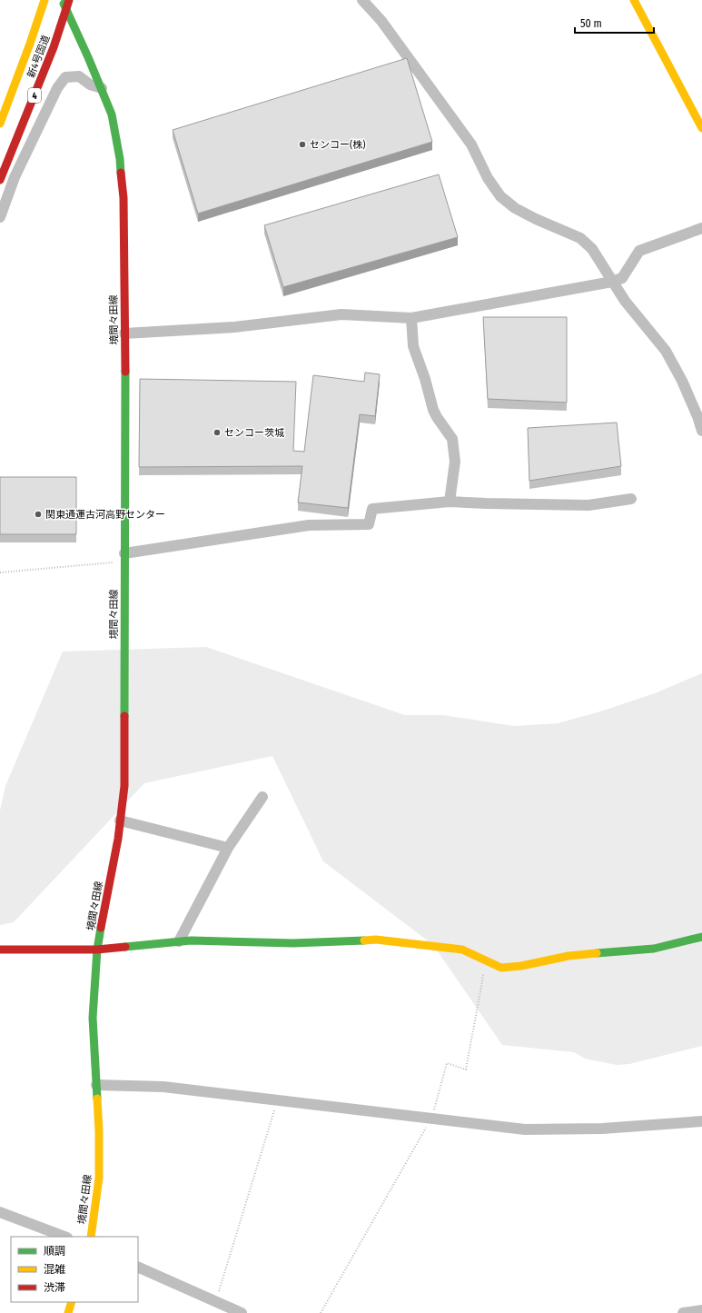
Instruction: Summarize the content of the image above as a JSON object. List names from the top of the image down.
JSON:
{
  "streets": {
    "main road": ["新4号国道", "4", "境間々田線"]
  },
  "crossings": [
    ["新4号国道", "境間々田線"]
  ],
  "places": ["センコー(株)", "センコー茨城", "関東通運古河高野センター"],
  "legend": ["順調", "混雑", "渋滞"],
  "scale_bar": "50 m"
}
